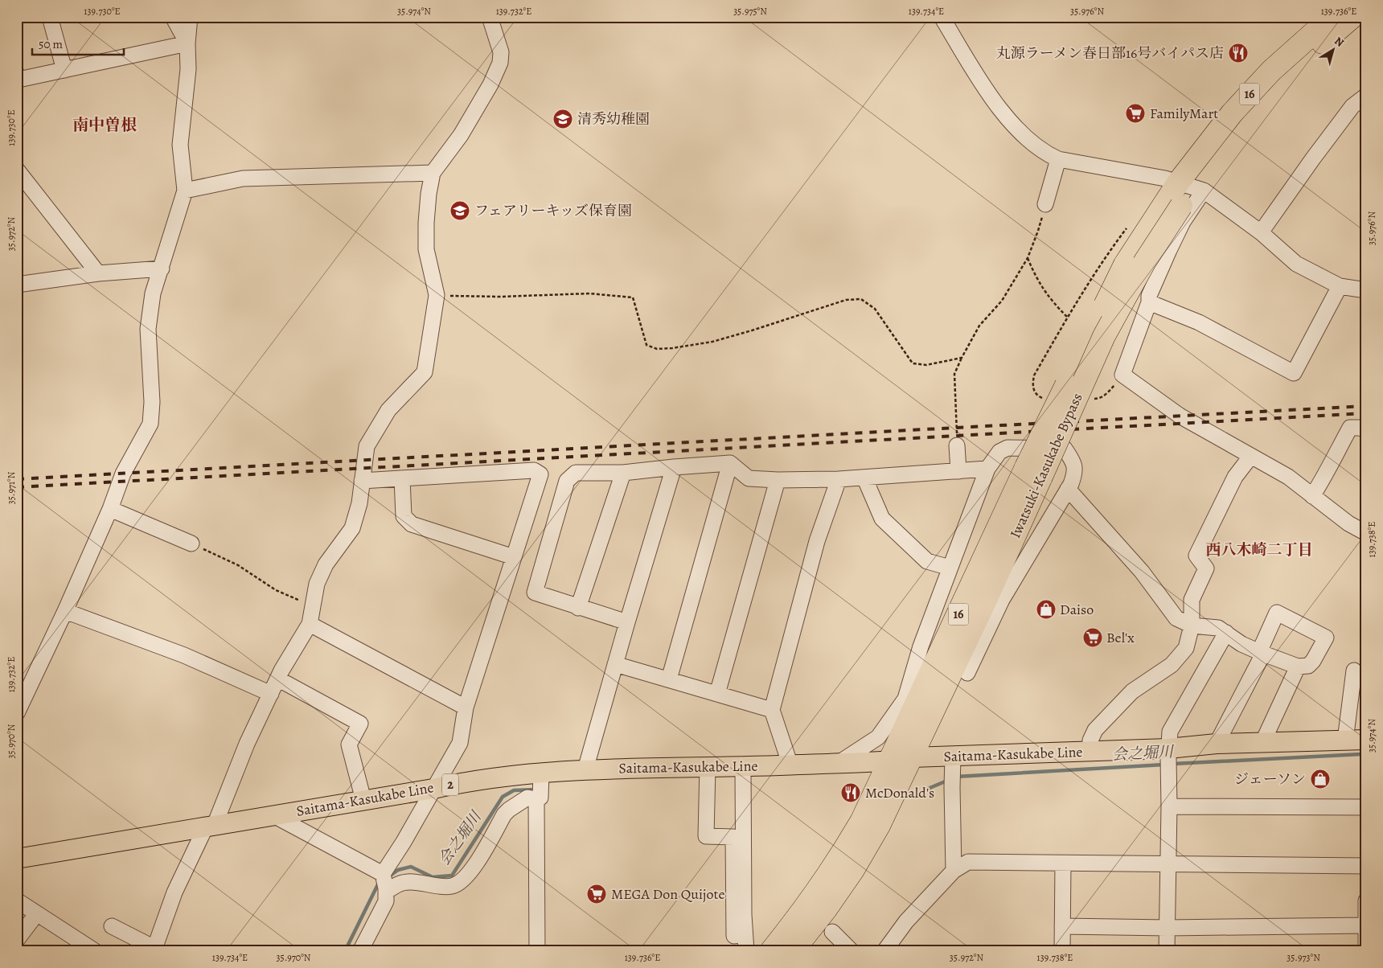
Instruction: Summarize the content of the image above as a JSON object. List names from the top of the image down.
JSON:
{
  "streets": {
    "highway": ["16", "Iwatsuki-Kasukabe Bypass"],
    "main road": ["Saitama-Kasukabe Line", "2"]
  },
  "crossings": [
    ["Iwatsuki-Kasukabe Bypass", "Saitama-Kasukabe Line"]
  ],
  "districts": ["南中曽根", "西八木崎二丁目"],
  "water": ["会之堀川"],
  "places": {
    "restaurant": ["丸源ラーメン春日部16号バイパス店", "McDonald's"],
    "supermarket": ["FamilyMart", "Bel'x", "MEGA Don Quijote"],
    "school or university": ["清秀幼稚園", "フェアリーキッズ保育園"],
    "shop": ["Daiso", "ジェーソン"]
  },
  "scale_bar": "50 m",
  "north": "top right",
  "coordinates": [
    "139.730°E",
    "35.974°N",
    "139.732°E",
    "35.975°N",
    "139.734°E",
    "35.976°N",
    "139.736°E",
    "35.972°N",
    "35.971°N",
    "139.738°E",
    "35.970°N",
    "35.973°N"
  ]
}
